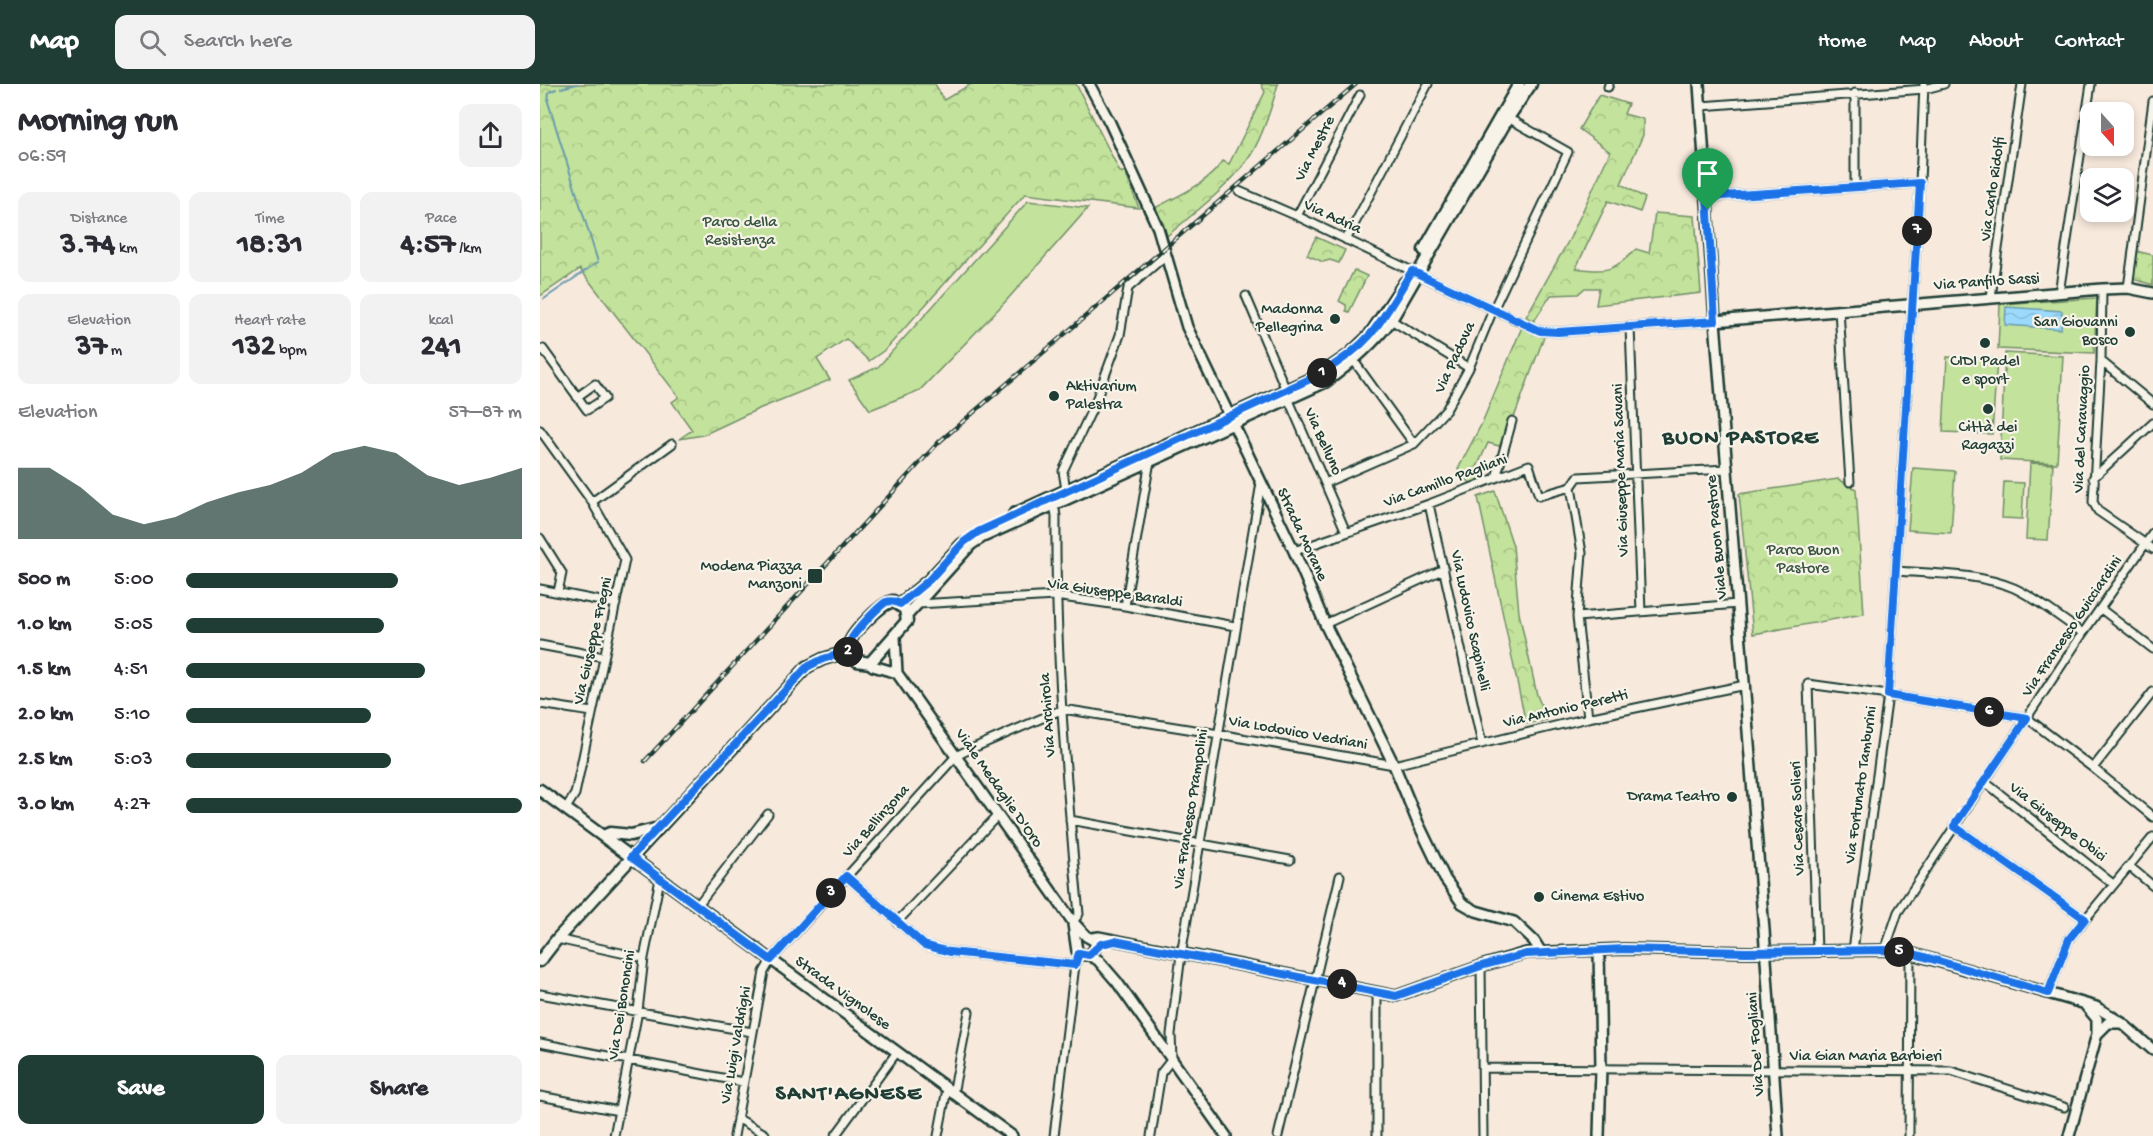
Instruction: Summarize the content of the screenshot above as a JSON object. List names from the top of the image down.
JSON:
{
  "streets": {
    "main road": ["Strada Vignolese"],
    "street": [
      "Via Mestre",
      "Via Carlo Ridolfi",
      "Via Adria",
      "Via Panfilo Sassi",
      "Via Padova",
      "Via del Caravaggio",
      "Via Belluno",
      "Via Giuseppe Maria Savani",
      "Via Camillo Pagliani",
      "Strada Morane",
      "Viale Buon Pastore",
      "Via Giuseppe Baraldi",
      "Via Ludovico Scapinelli",
      "Via Francesco Guicciardini",
      "Via Giuseppe Fregni",
      "Via Antonio Peretti",
      "Via Archirola",
      "Via Lodovico Vedriani",
      "Via Fortunato Tamburini",
      "Viale Medaglie D'Oro",
      "Via Francesco Prampolini",
      "Via Cesare Solieri",
      "Via Bellinzona",
      "Via Giuseppe Obici",
      "Via Dei Bononcini",
      "Via De' Fogliani",
      "Via Luigi Valdrighi",
      "Via Gian Maria Barbieri"
    ]
  },
  "crossings": [
    ["Via Mestre", "Via Adria"],
    ["Via Carlo Ridolfi", "Via Panfilo Sassi"],
    ["Via Adria", "Via Panfilo Sassi"],
    ["Via Adria", "Via Padova"],
    ["Via Adria", "Via Giuseppe Maria Savani"],
    ["Via Adria", "Viale Buon Pastore"],
    ["Via Panfilo Sassi", "Via del Caravaggio"],
    ["Via Panfilo Sassi", "Viale Buon Pastore"],
    ["Via Panfilo Sassi", "Via Fortunato Tamburini"],
    ["Via Padova", "Via Belluno"],
    ["Via del Caravaggio", "Via Francesco Guicciardini"],
    ["Via Belluno", "Via Camillo Pagliani"],
    ["Via Giuseppe Maria Savani", "Via Camillo Pagliani"],
    ["Via Camillo Pagliani", "Strada Morane"],
    ["Via Camillo Pagliani", "Viale Buon Pastore"],
    ["Via Camillo Pagliani", "Via Ludovico Scapinelli"],
    ["Strada Morane", "Via Antonio Peretti"],
    ["Strada Morane", "Via Lodovico Vedriani"],
    ["Strada Morane", "Via Francesco Prampolini"],
    ["Viale Buon Pastore", "Via Antonio Peretti"],
    ["Viale Buon Pastore", "Via De' Fogliani"],
    ["Via Giuseppe Baraldi", "Via Archirola"],
    ["Via Giuseppe Baraldi", "Via Francesco Prampolini"],
    ["Via Ludovico Scapinelli", "Via Antonio Peretti"],
    ["Via Francesco Guicciardini", "Via Giuseppe Obici"],
    ["Via Giuseppe Fregni", "Strada Vignolese"],
    ["Via Antonio Peretti", "Via Lodovico Vedriani"],
    ["Via Archirola", "Via Lodovico Vedriani"],
    ["Via Archirola", "Viale Medaglie D'Oro"],
    ["Via Lodovico Vedriani", "Via Francesco Prampolini"],
    ["Via Fortunato Tamburini", "Via Cesare Solieri"],
    ["Viale Medaglie D'Oro", "Via Bellinzona"],
    ["Via Bellinzona", "Strada Vignolese"],
    ["Via Bellinzona", "Via Luigi Valdrighi"],
    ["Strada Vignolese", "Via Dei Bononcini"],
    ["Strada Vignolese", "Via Luigi Valdrighi"],
    ["Via De' Fogliani", "Via Gian Maria Barbieri"]
  ],
  "districts": ["BUON PASTORE", "SANT'AGNESE"],
  "parks": ["Parco della Resistenza", "Parco Buon Pastore"],
  "places": {
    "other": [
      "Madonna Pellegrina",
      "San Giovanni Bosco",
      "CIDI Padel e sport",
      "Aktivarium Palestra",
      "Città dei Ragazzi",
      "Drama Teatro",
      "Cinema Estivo"
    ],
    "transit": ["Modena Piazza Manzoni"]
  },
  "north": "bottom",
  "page": {
    "header": "Map",
    "search": "Search here",
    "nav": [
      "Home",
      "Map",
      "About",
      "Contact"
    ],
    "heading": ["Morning run", "06:59"],
    "stats": [
      ["Distance", "3.74 km"],
      ["Time", "18:31"],
      ["Pace", "4:57 /km"],
      ["Elevation", "37 m"],
      ["Heart rate", "132 bpm"],
      ["kcal", "241"]
    ],
    "pins": [
      "7",
      "1",
      "2",
      "6",
      "3",
      "5",
      "4"
    ],
    "chart": ["Elevation", "57–87 m"],
    "list": [
      {
        "name": "500 m",
        "note": "5:00"
      },
      {
        "name": "1.0 km",
        "note": "5:05"
      },
      {
        "name": "1.5 km",
        "note": "4:51"
      },
      {
        "name": "2.0 km",
        "note": "5:10"
      },
      {
        "name": "2.5 km",
        "note": "5:03"
      },
      {
        "name": "3.0 km",
        "note": "4:27"
      }
    ],
    "buttons": ["Save", "Share"]
  }
}
